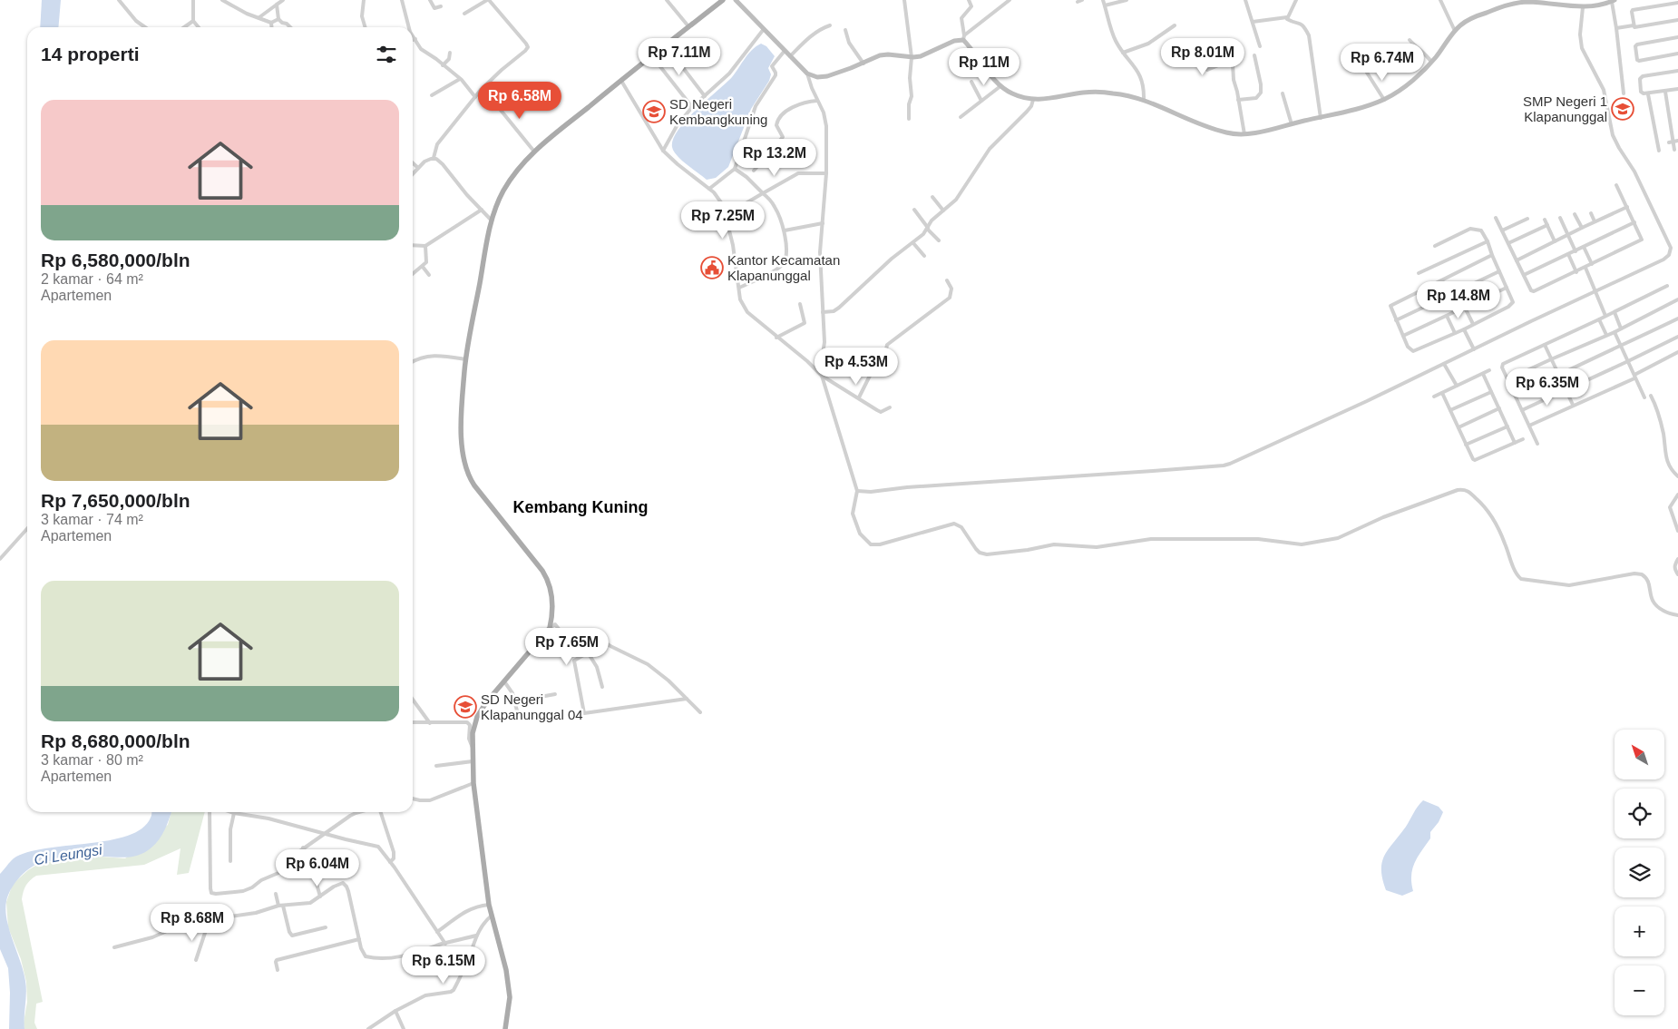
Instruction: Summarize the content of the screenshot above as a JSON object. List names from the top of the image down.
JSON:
{
  "districts": ["Kembang Kuning"],
  "water": ["Ci Leungsi"],
  "places": {
    "school or university": ["SMP Negeri 1 Klapanunggal", "SD Negeri Kembangkuning", "SD Negeri Klapanunggal 04"],
    "public building": ["Kantor Kecamatan Klapanunggal"]
  },
  "north": "top left",
  "page": {
    "heading": "14 properti",
    "price": [
      "Rp 7.11M",
      "Rp 8.01M",
      "Rp 6.74M",
      "Rp 11M",
      "Rp 6.58M",
      "Rp 13.2M",
      "Rp 7.25M",
      "Rp 14.8M",
      "Rp 4.53M",
      "Rp 6.35M",
      "Rp 7.65M",
      "Rp 6.04M",
      "Rp 8.68M",
      "Rp 6.15M"
    ],
    "list": [
      {
        "name": "Rp 6,580,000/bln",
        "note": "2 kamar · 64 m² · Apartemen"
      },
      {
        "name": "Rp 7,650,000/bln",
        "note": "3 kamar · 74 m² · Apartemen"
      },
      {
        "name": "Rp 8,680,000/bln",
        "note": "3 kamar · 80 m² · Apartemen"
      }
    ],
    "map_buttons": ["+", "−"]
  }
}
